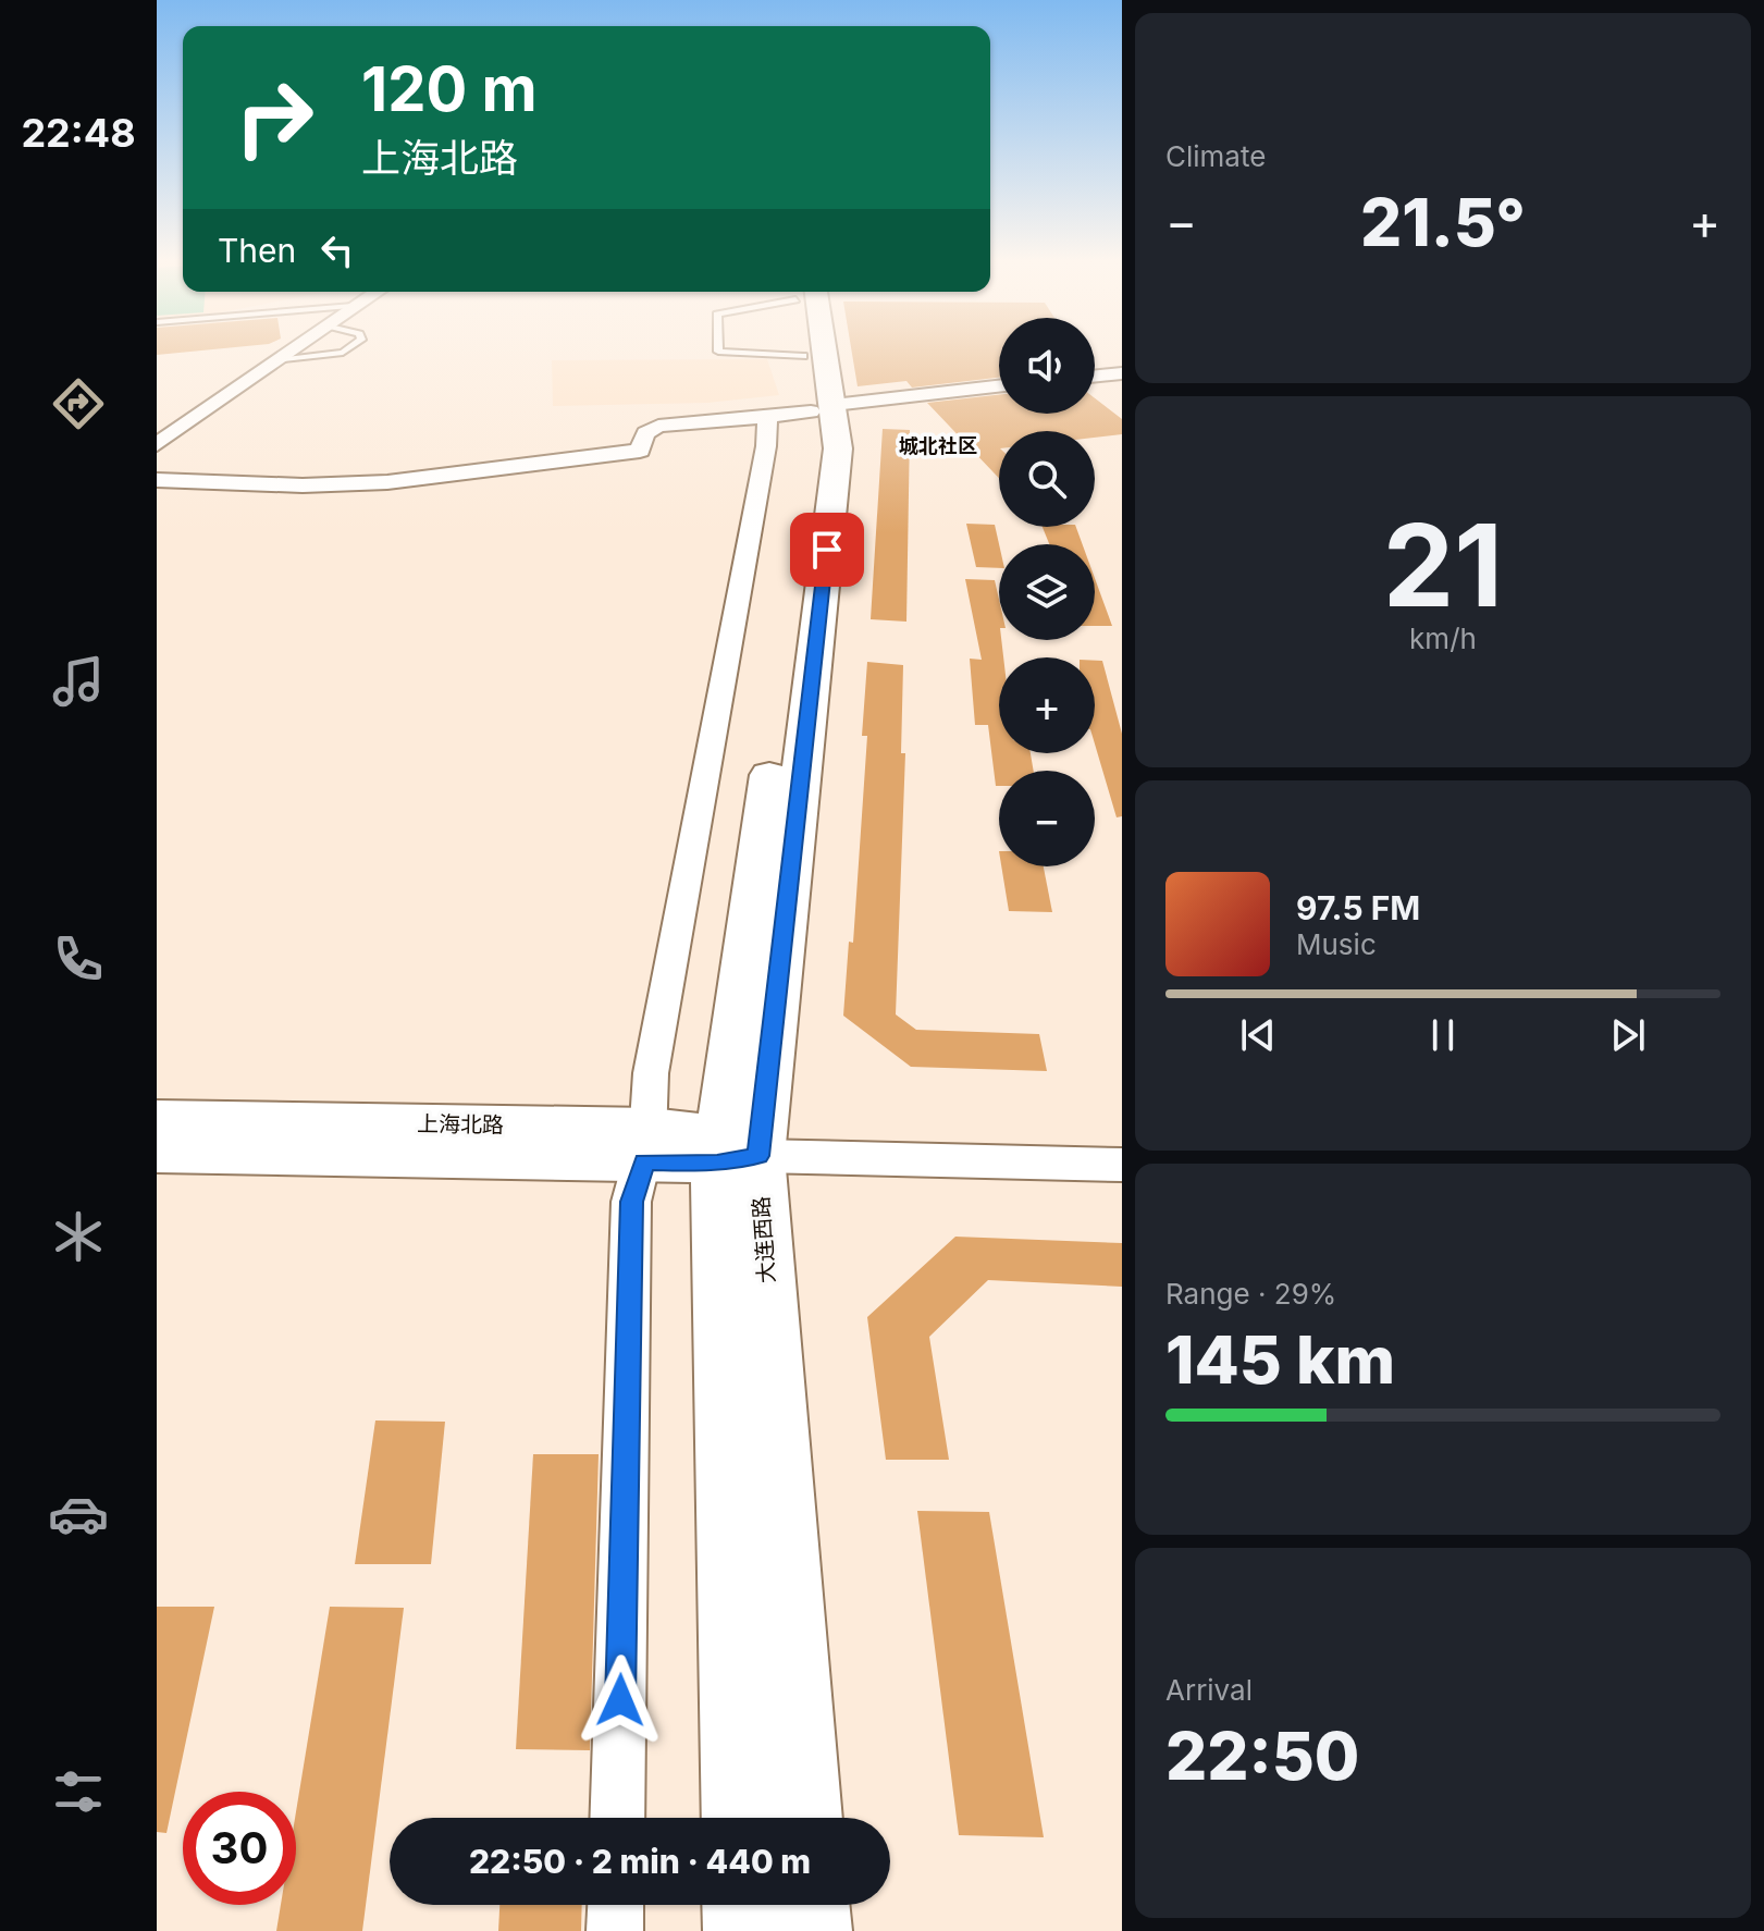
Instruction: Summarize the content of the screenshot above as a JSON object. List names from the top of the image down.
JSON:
{
  "streets": {
    "main road": ["上海北路", "大连西路"]
  },
  "crossings": [
    ["上海北路", "大连西路"]
  ],
  "districts": ["城北社区"],
  "page": {
    "tabs": "22:48",
    "tile": [
      "Climate",
      ["21", "km/h"],
      ["Range · 29%", "145 km"],
      ["Arrival", "22:50"]
    ],
    "turn": ["120 m", "上海北路"],
    "heat": ["−", "21.5°", "+"],
    "then": "Then",
    "map_buttons": ["+", "−"],
    "song": ["97.5 FM", "Music"],
    "limit": "30",
    "trip": "22:50 · 2 min · 440 m"
  }
}
